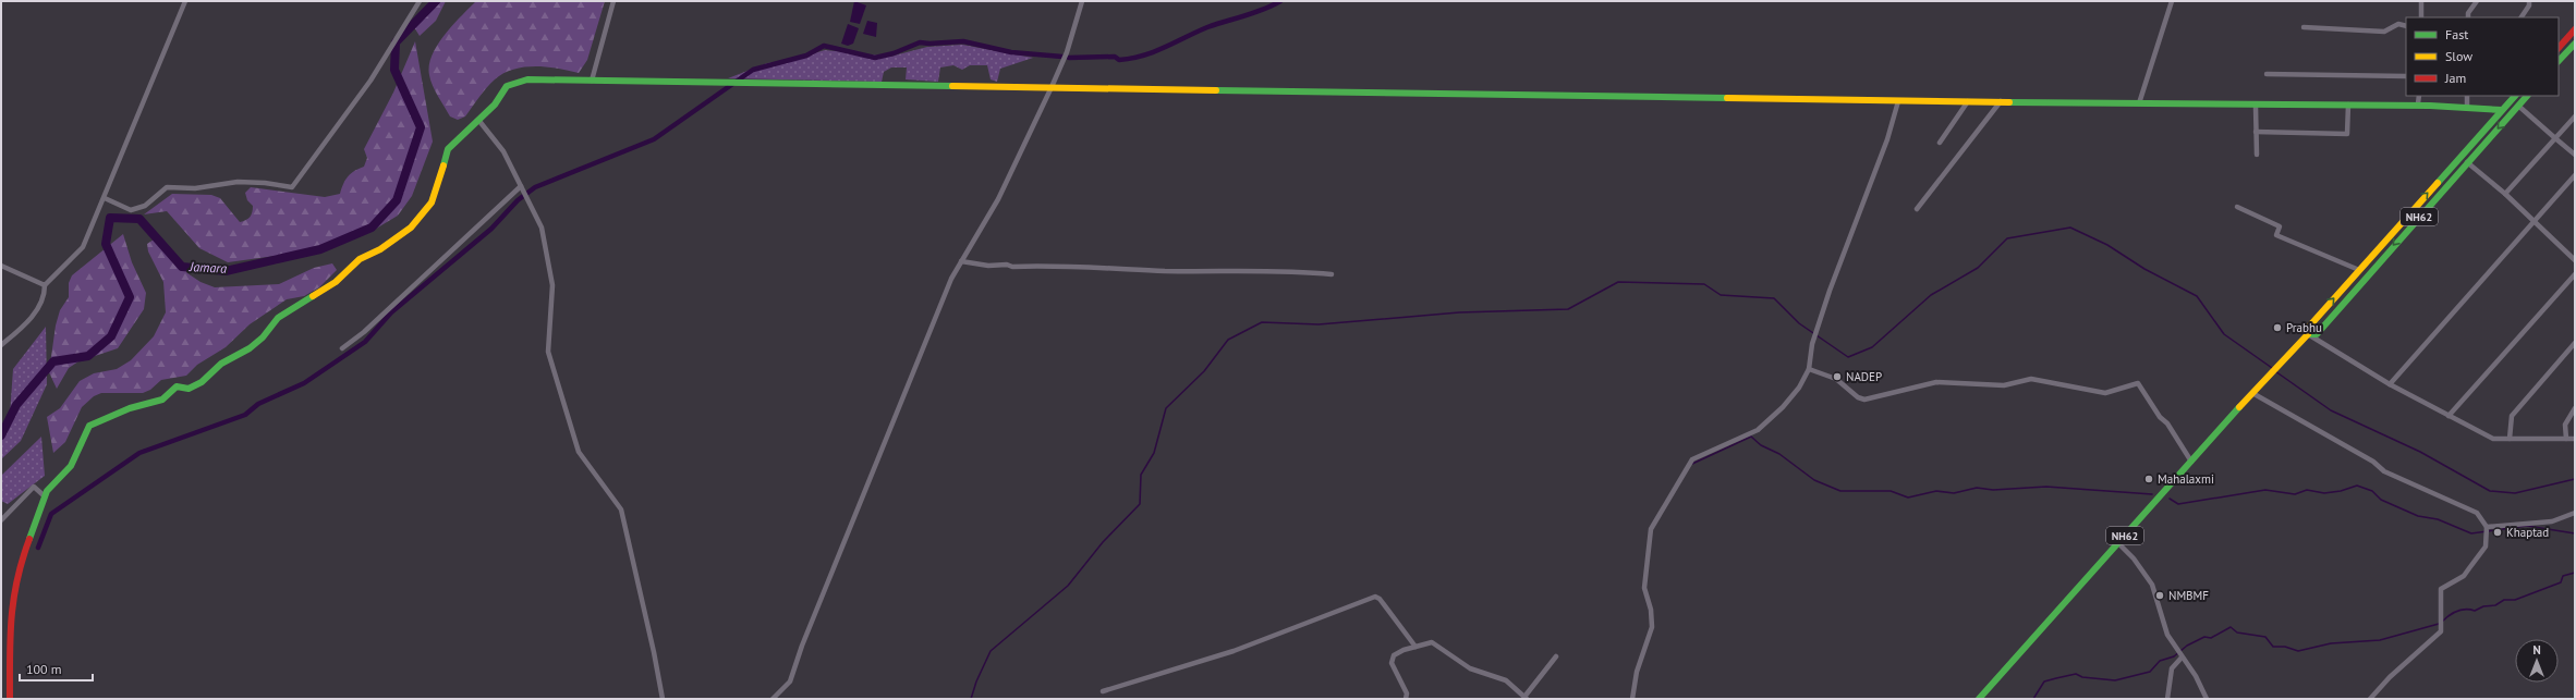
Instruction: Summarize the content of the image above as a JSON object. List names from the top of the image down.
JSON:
{
  "streets": {
    "street": ["NH62"]
  },
  "water": ["Jamara"],
  "places": [
    "Prabhu",
    "NADEP",
    "Mahalaxmi",
    "Khaptad",
    "NMBMF"
  ],
  "legend": ["Fast", "Slow", "Jam"],
  "scale_bar": "100 m",
  "north": "top"
}
